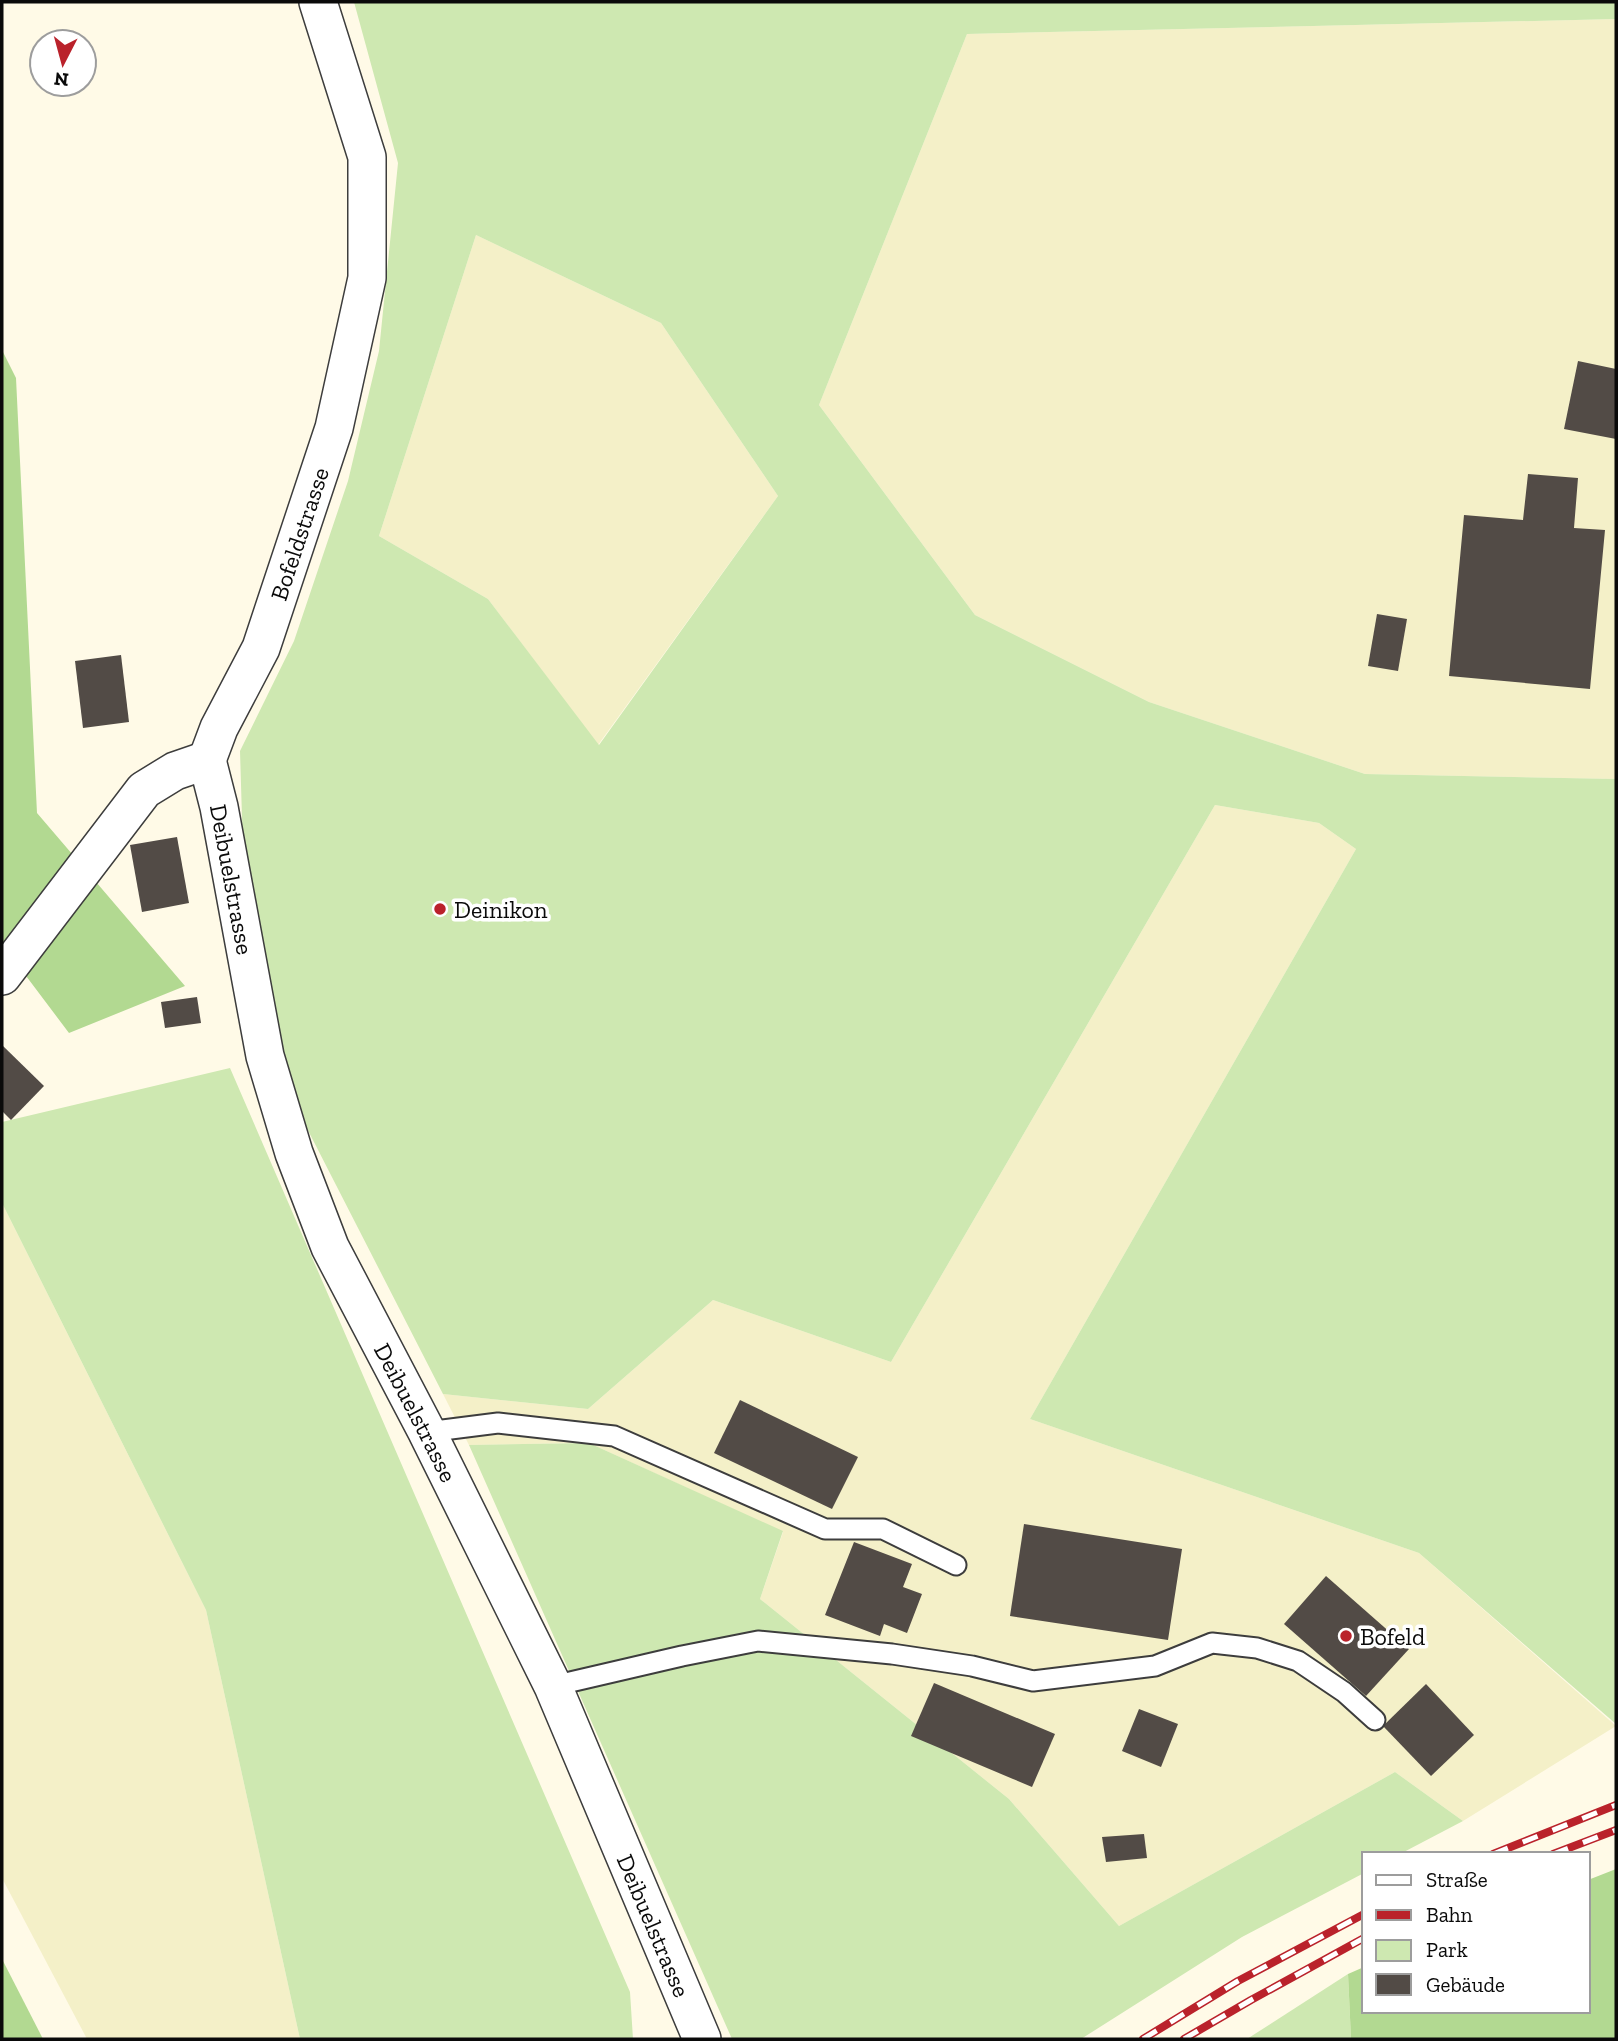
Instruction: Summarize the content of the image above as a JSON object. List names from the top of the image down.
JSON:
{
  "streets": {
    "street": ["Bofeldstrasse", "Deibuelstrasse"]
  },
  "crossings": [
    ["Bofeldstrasse", "Deibuelstrasse"]
  ],
  "places": ["Deinikon", "Bofeld"],
  "legend": [
    "Straße",
    "Bahn",
    "Park",
    "Gebäude"
  ],
  "north": "bottom"
}
